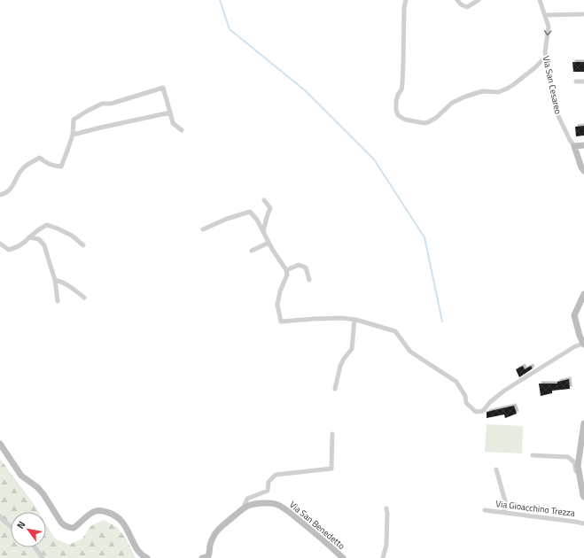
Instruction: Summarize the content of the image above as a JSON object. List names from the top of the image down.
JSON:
{
  "streets": {
    "street": ["Via San Cesareo", "Via Gioacchino Trezza", "Via San Benedetto"]
  },
  "north": "top left"
}
